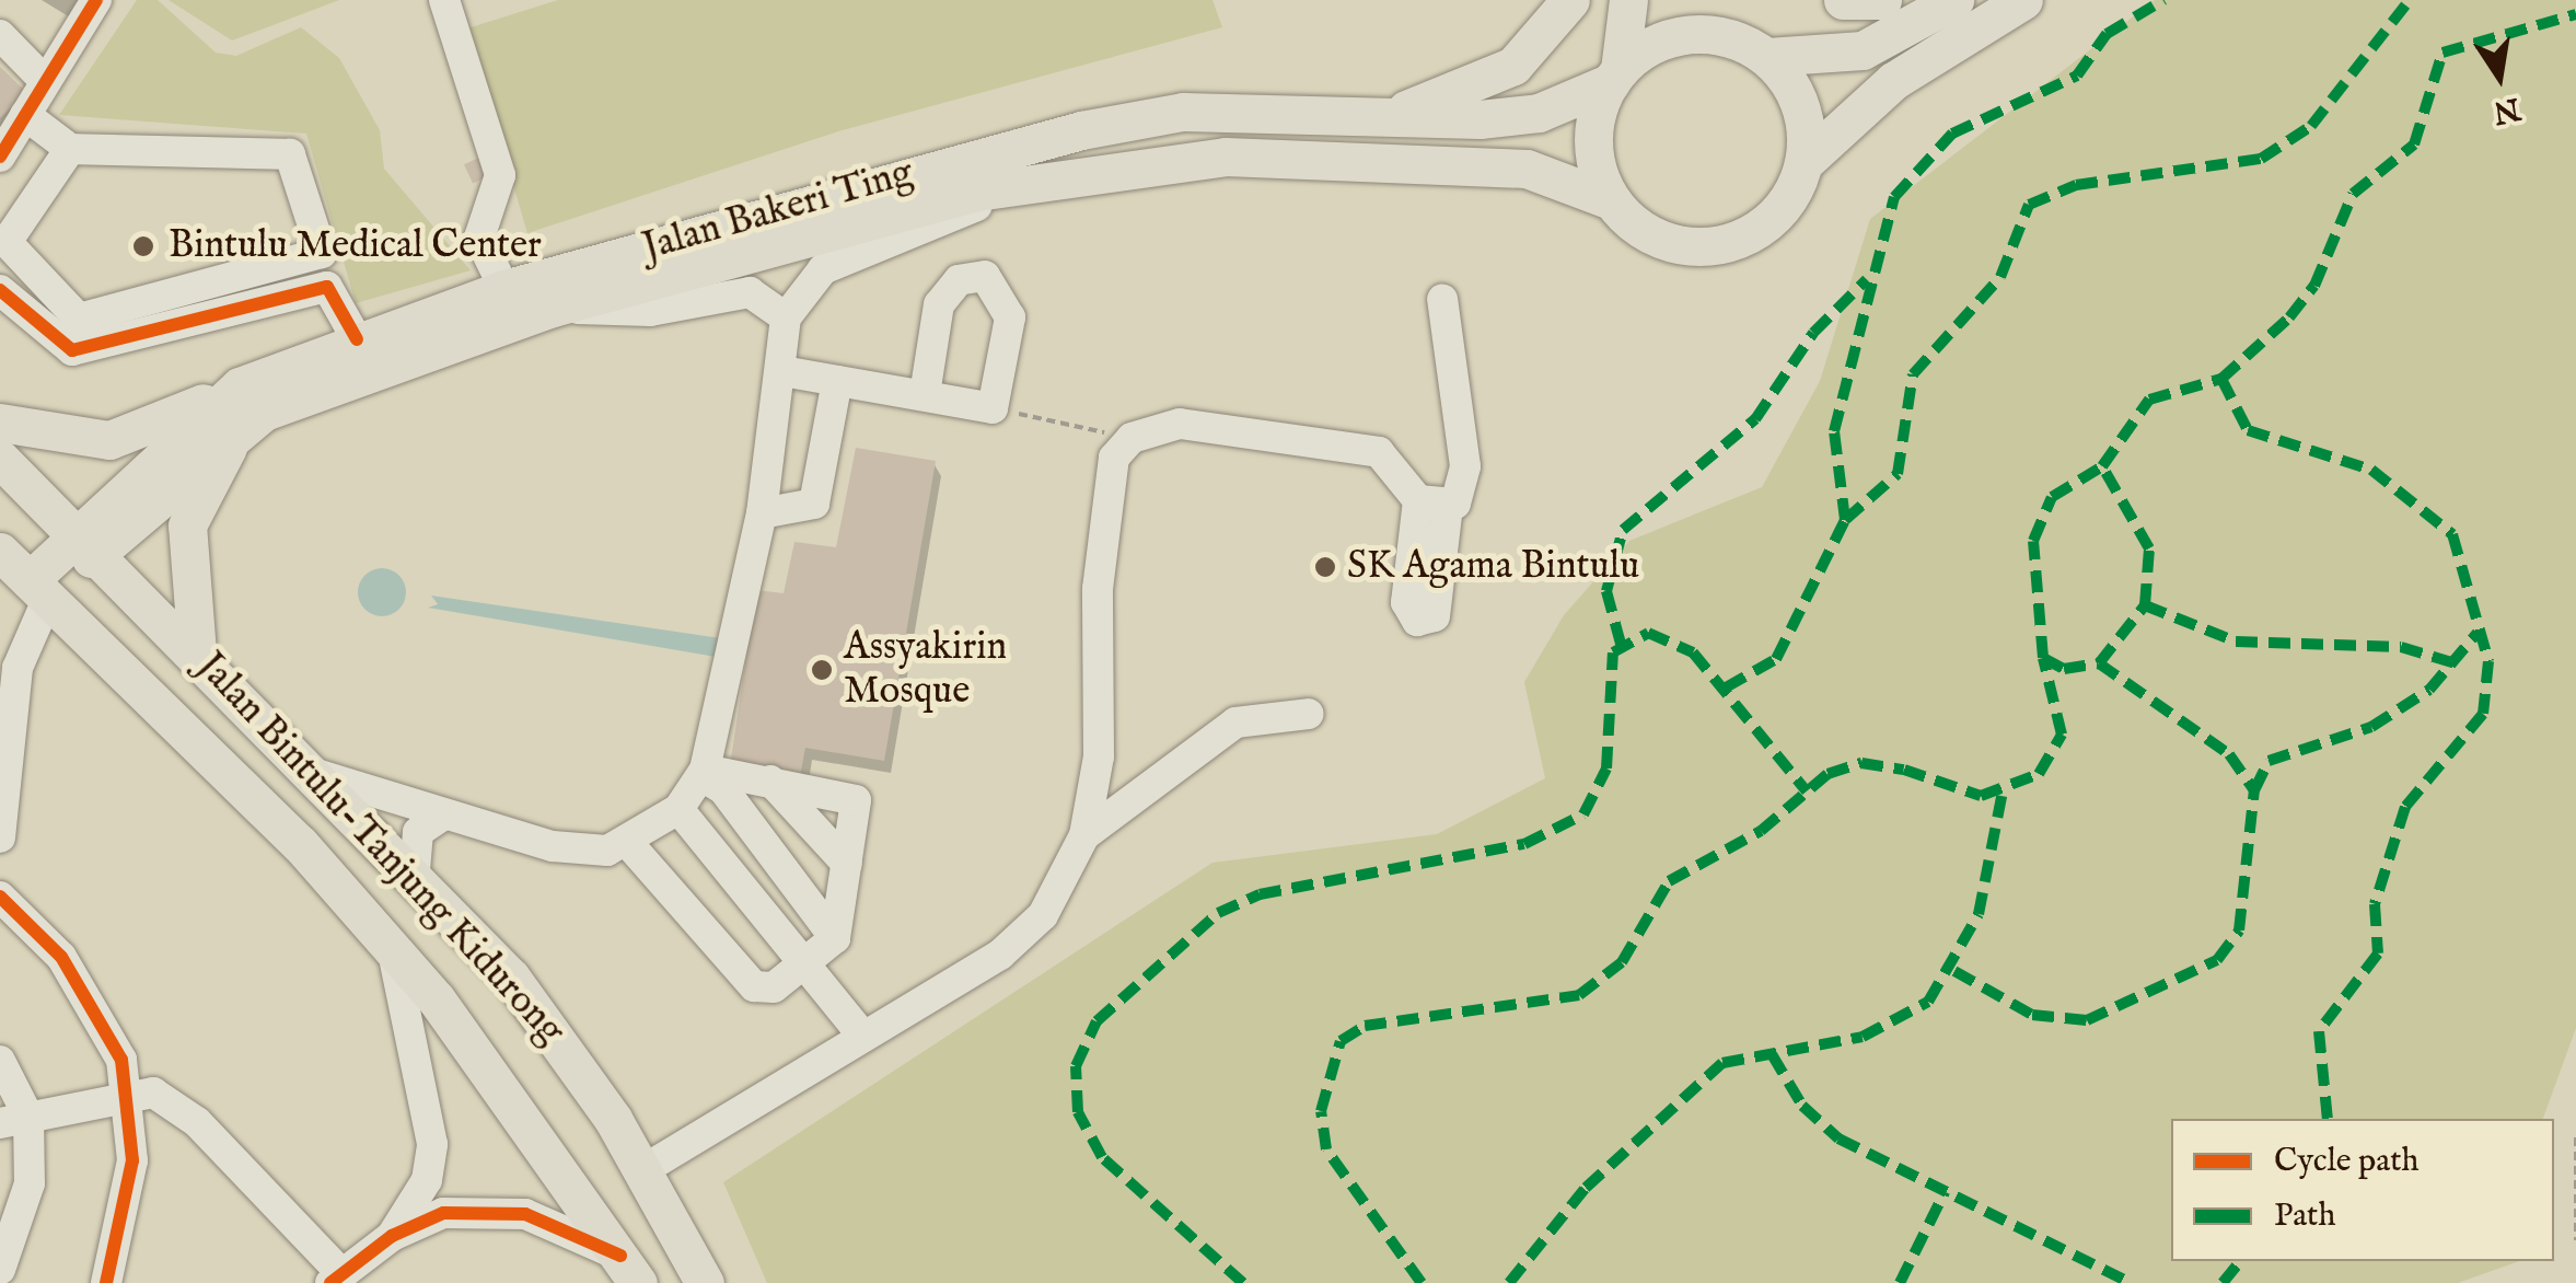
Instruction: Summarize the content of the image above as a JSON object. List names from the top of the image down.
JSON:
{
  "streets": {
    "main road": ["Jalan Bakeri Ting", "Jalan Bintulu-Tanjung Kidurong"]
  },
  "crossings": [
    ["Jalan Bakeri Ting", "Jalan Bintulu-Tanjung Kidurong"]
  ],
  "places": ["Bintulu Medical Center", "SK Agama Bintulu", "Assyakirin Mosque"],
  "legend": ["Cycle path", "Path"],
  "north": "bottom"
}
